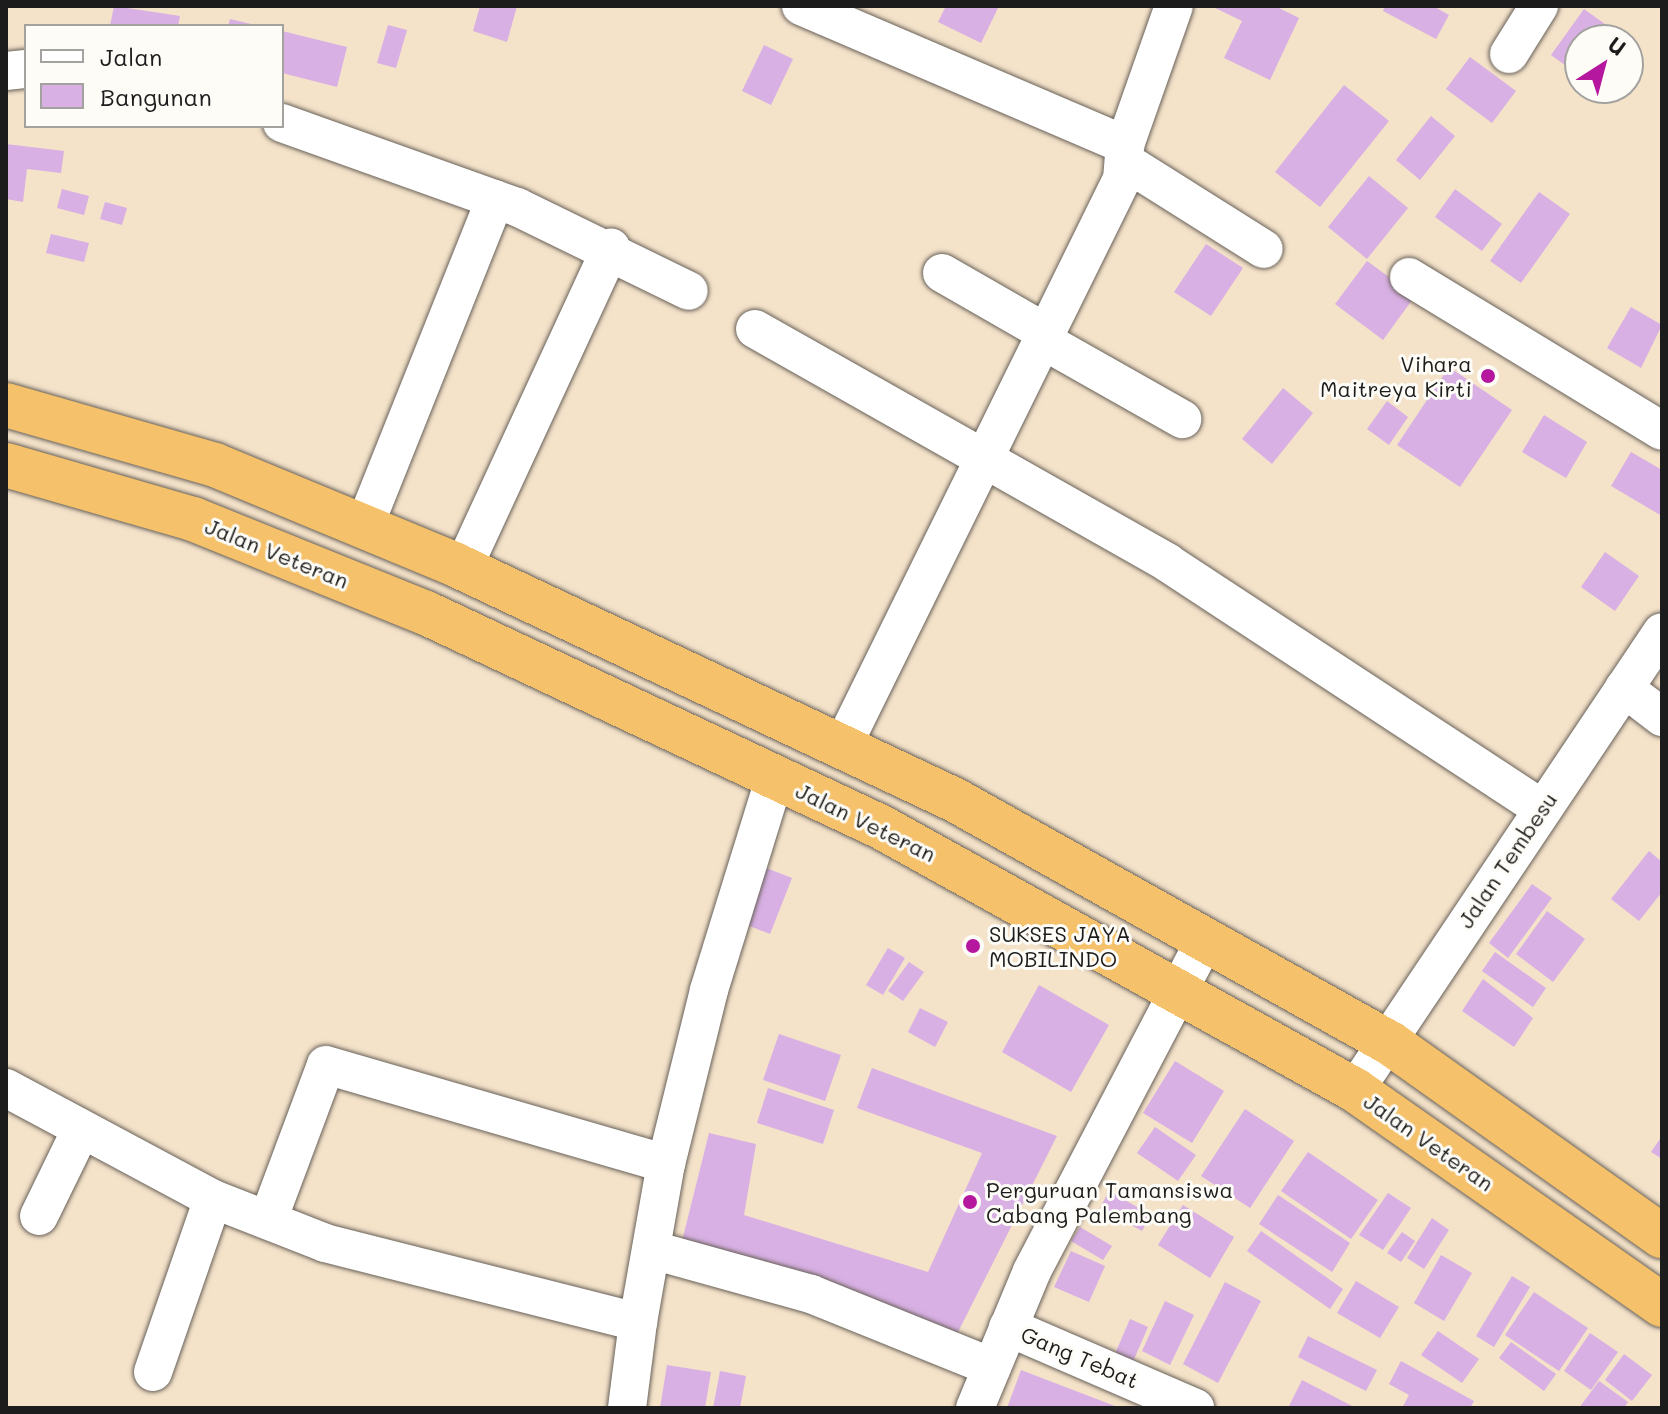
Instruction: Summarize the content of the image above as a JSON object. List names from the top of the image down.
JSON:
{
  "streets": {
    "highway": ["Jalan Veteran"],
    "street": ["Jalan Tembesu", "Gang Tebat"]
  },
  "crossings": [
    ["Jalan Veteran", "Jalan Tembesu"]
  ],
  "places": ["Vihara Maitreya Kirti", "SUKSES JAYA MOBILINDO", "Perguruan Tamansiswa Cabang Palembang"],
  "legend": ["Jalan", "Bangunan"],
  "north": "top right"
}
